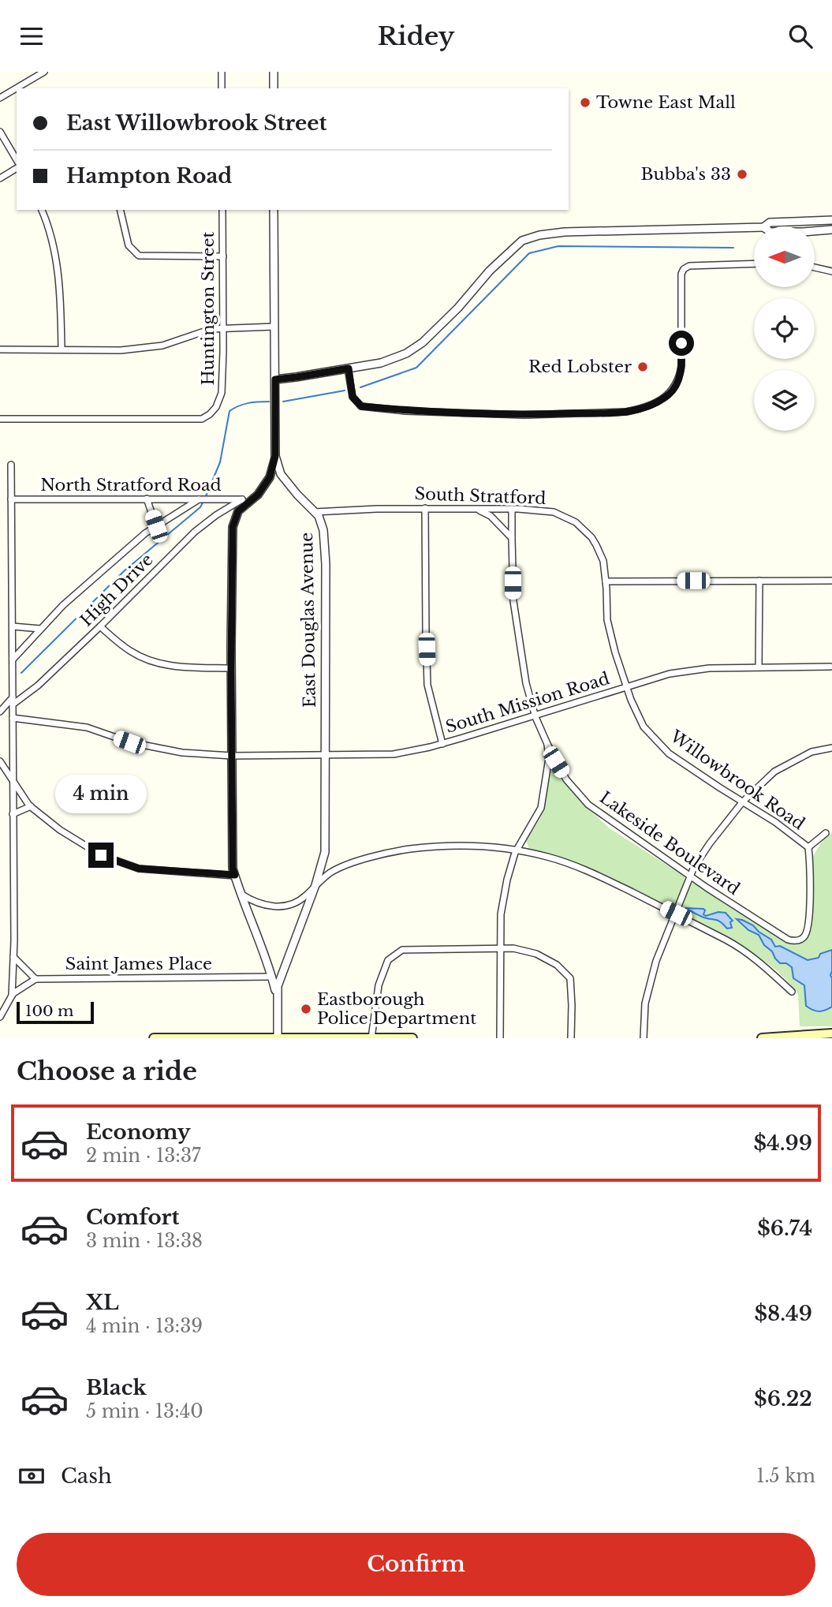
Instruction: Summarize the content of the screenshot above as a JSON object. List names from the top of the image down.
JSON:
{
  "streets": {
    "street": [
      "Huntington Street",
      "North Stratford Road",
      "South Stratford",
      "High Drive",
      "East Douglas Avenue",
      "South Mission Road",
      "Willowbrook Road",
      "Lakeside Boulevard",
      "Saint James Place"
    ]
  },
  "crossings": [
    ["North Stratford Road", "High Drive"],
    ["South Stratford", "East Douglas Avenue"],
    ["South Stratford", "Willowbrook Road"],
    ["South Stratford", "Lakeside Boulevard"],
    ["East Douglas Avenue", "South Mission Road"],
    ["South Mission Road", "Willowbrook Road"],
    ["South Mission Road", "Lakeside Boulevard"],
    ["Willowbrook Road", "Lakeside Boulevard"]
  ],
  "places": [
    "Towne East Mall",
    "Bubba's 33",
    "Red Lobster",
    "Eastborough Police Department"
  ],
  "scale_bar": "100 m",
  "north": "left",
  "page": {
    "header": "Ridey",
    "banner": ["East Willowbrook Street", "Hampton Road"],
    "bubble": "4 min",
    "scale": "100 m",
    "heading": "Choose a ride",
    "list": [
      {
        "name": "Economy",
        "note": "2 min · 13:37",
        "value": "$4.99"
      },
      {
        "name": "Comfort",
        "note": "3 min · 13:38",
        "value": "$6.74"
      },
      {
        "name": "XL",
        "note": "4 min · 13:39",
        "value": "$8.49"
      },
      {
        "name": "Black",
        "note": "5 min · 13:40",
        "value": "$6.22"
      }
    ],
    "pay": ["Cash", "1.5 km"],
    "buttons": "Confirm"
  }
}
